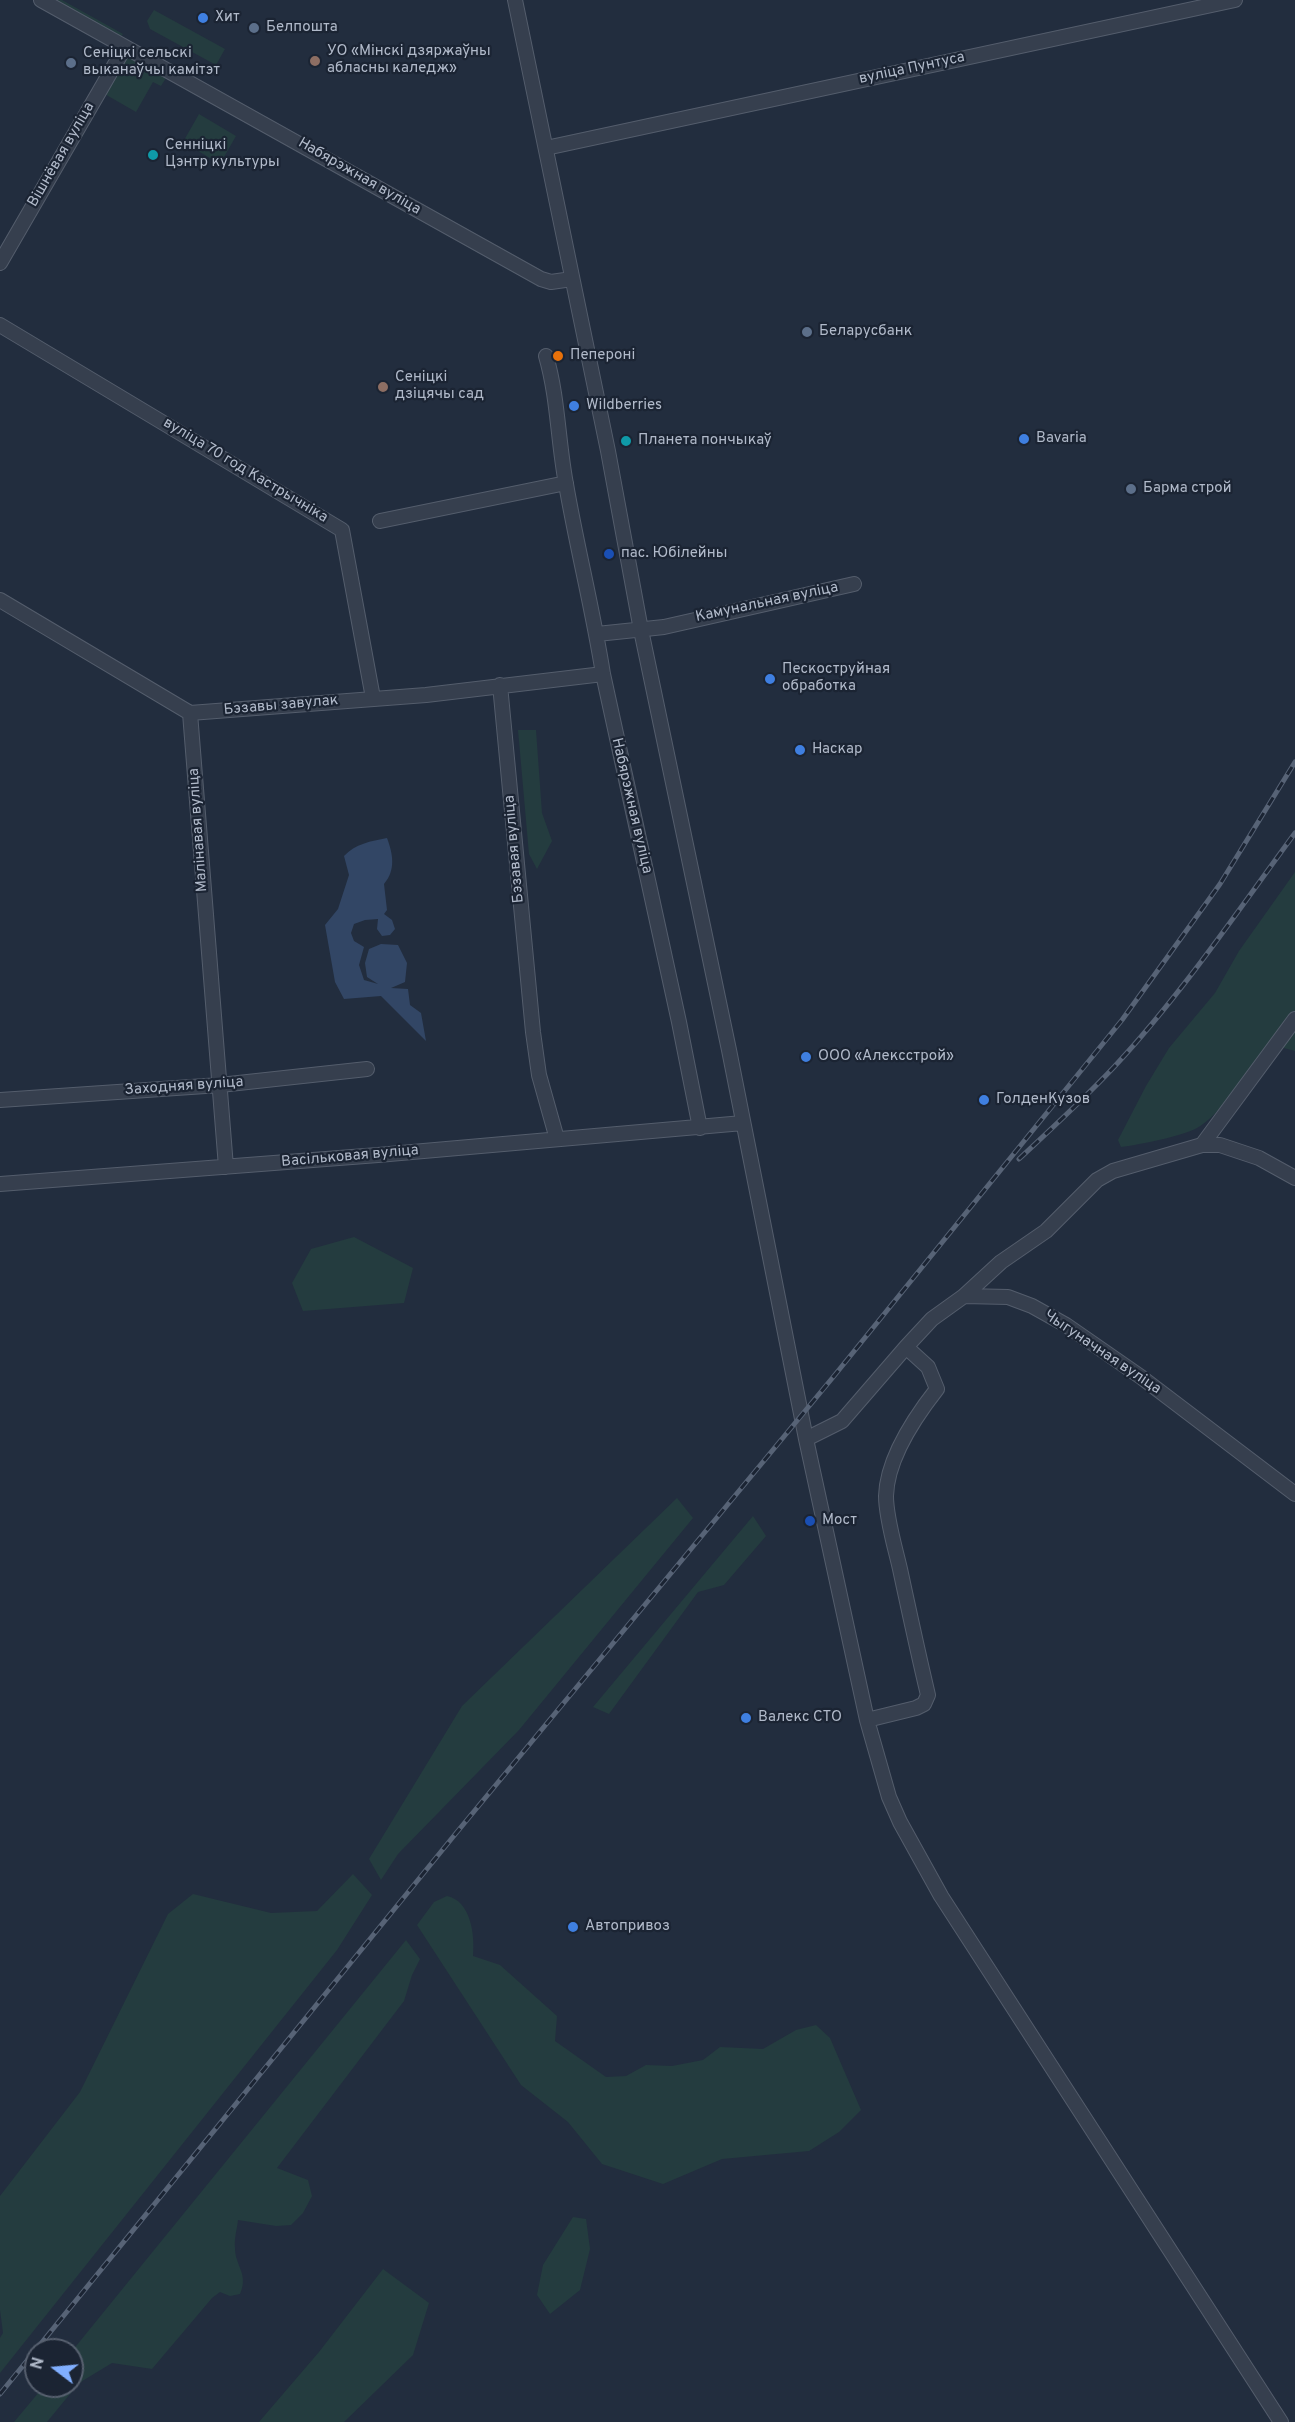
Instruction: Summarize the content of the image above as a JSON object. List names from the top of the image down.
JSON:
{
  "streets": {
    "street": [
      "вуліца Пунтуса",
      "Вішнёвая вуліца",
      "Набярэжная вуліца",
      "вуліца 70 год Кастрычніка",
      "Камунальная вуліца",
      "Бэзавы завулак",
      "Малінавая вуліца",
      "Бэзавая вуліца",
      "Заходняя вуліца",
      "Васільковая вуліца",
      "Чыгуначная вуліца"
    ]
  },
  "crossings": [
    ["Вішнёвая вуліца", "Набярэжная вуліца"],
    ["Набярэжная вуліца", "Камунальная вуліца"],
    ["Набярэжная вуліца", "Васільковая вуліца"],
    ["вуліца 70 год Кастрычніка", "Бэзавы завулак"],
    ["Бэзавы завулак", "Малінавая вуліца"],
    ["Малінавая вуліца", "Заходняя вуліца"],
    ["Малінавая вуліца", "Васільковая вуліца"],
    ["Бэзавая вуліца", "Васільковая вуліца"]
  ],
  "places": [
    "Хит",
    "Белпошта",
    "УО «Мінскі дзяржаўны абласны каледж»",
    "Сеніцкі сельскі выканаўчы камітэт",
    "Сенніцкі Цэнтр культуры",
    "Беларусбанк",
    "Пепероні",
    "Сеніцкі дзіцячы сад",
    "Wildberries",
    "Bavaria",
    "Планета пончыкаў",
    "Барма строй",
    "пас. Юбілейны",
    "Пескоструйная обработка",
    "Наскар",
    "ООО «Алексстрой»",
    "ГолденКузов",
    "Мост",
    "Валекс СТО",
    "Автопривоз"
  ],
  "north": "left"
}
